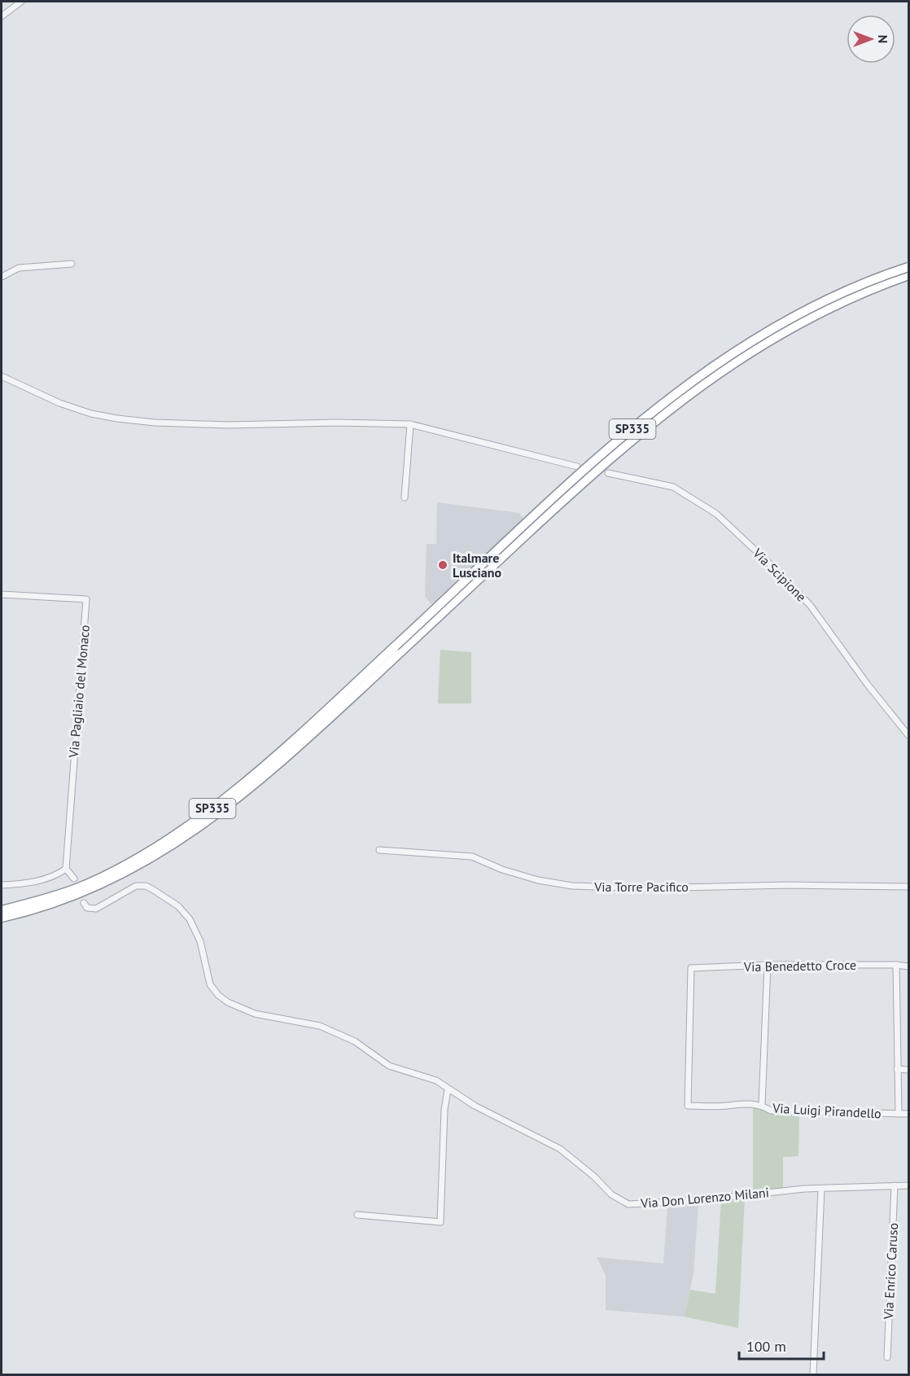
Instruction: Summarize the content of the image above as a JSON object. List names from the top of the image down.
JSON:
{
  "streets": {
    "highway": ["SP335"],
    "street": [
      "Via Scipione",
      "Via Pagliaio del Monaco",
      "Via Torre Pacifico",
      "Via Benedetto Croce",
      "Via Luigi Pirandello",
      "Via Don Lorenzo Milani",
      "Via Enrico Caruso"
    ]
  },
  "crossings": [
    ["Via Benedetto Croce", "Via Luigi Pirandello"],
    ["Via Don Lorenzo Milani", "Via Enrico Caruso"]
  ],
  "places": ["Italmare Lusciano"],
  "scale_bar": "100 m",
  "north": "right"
}
